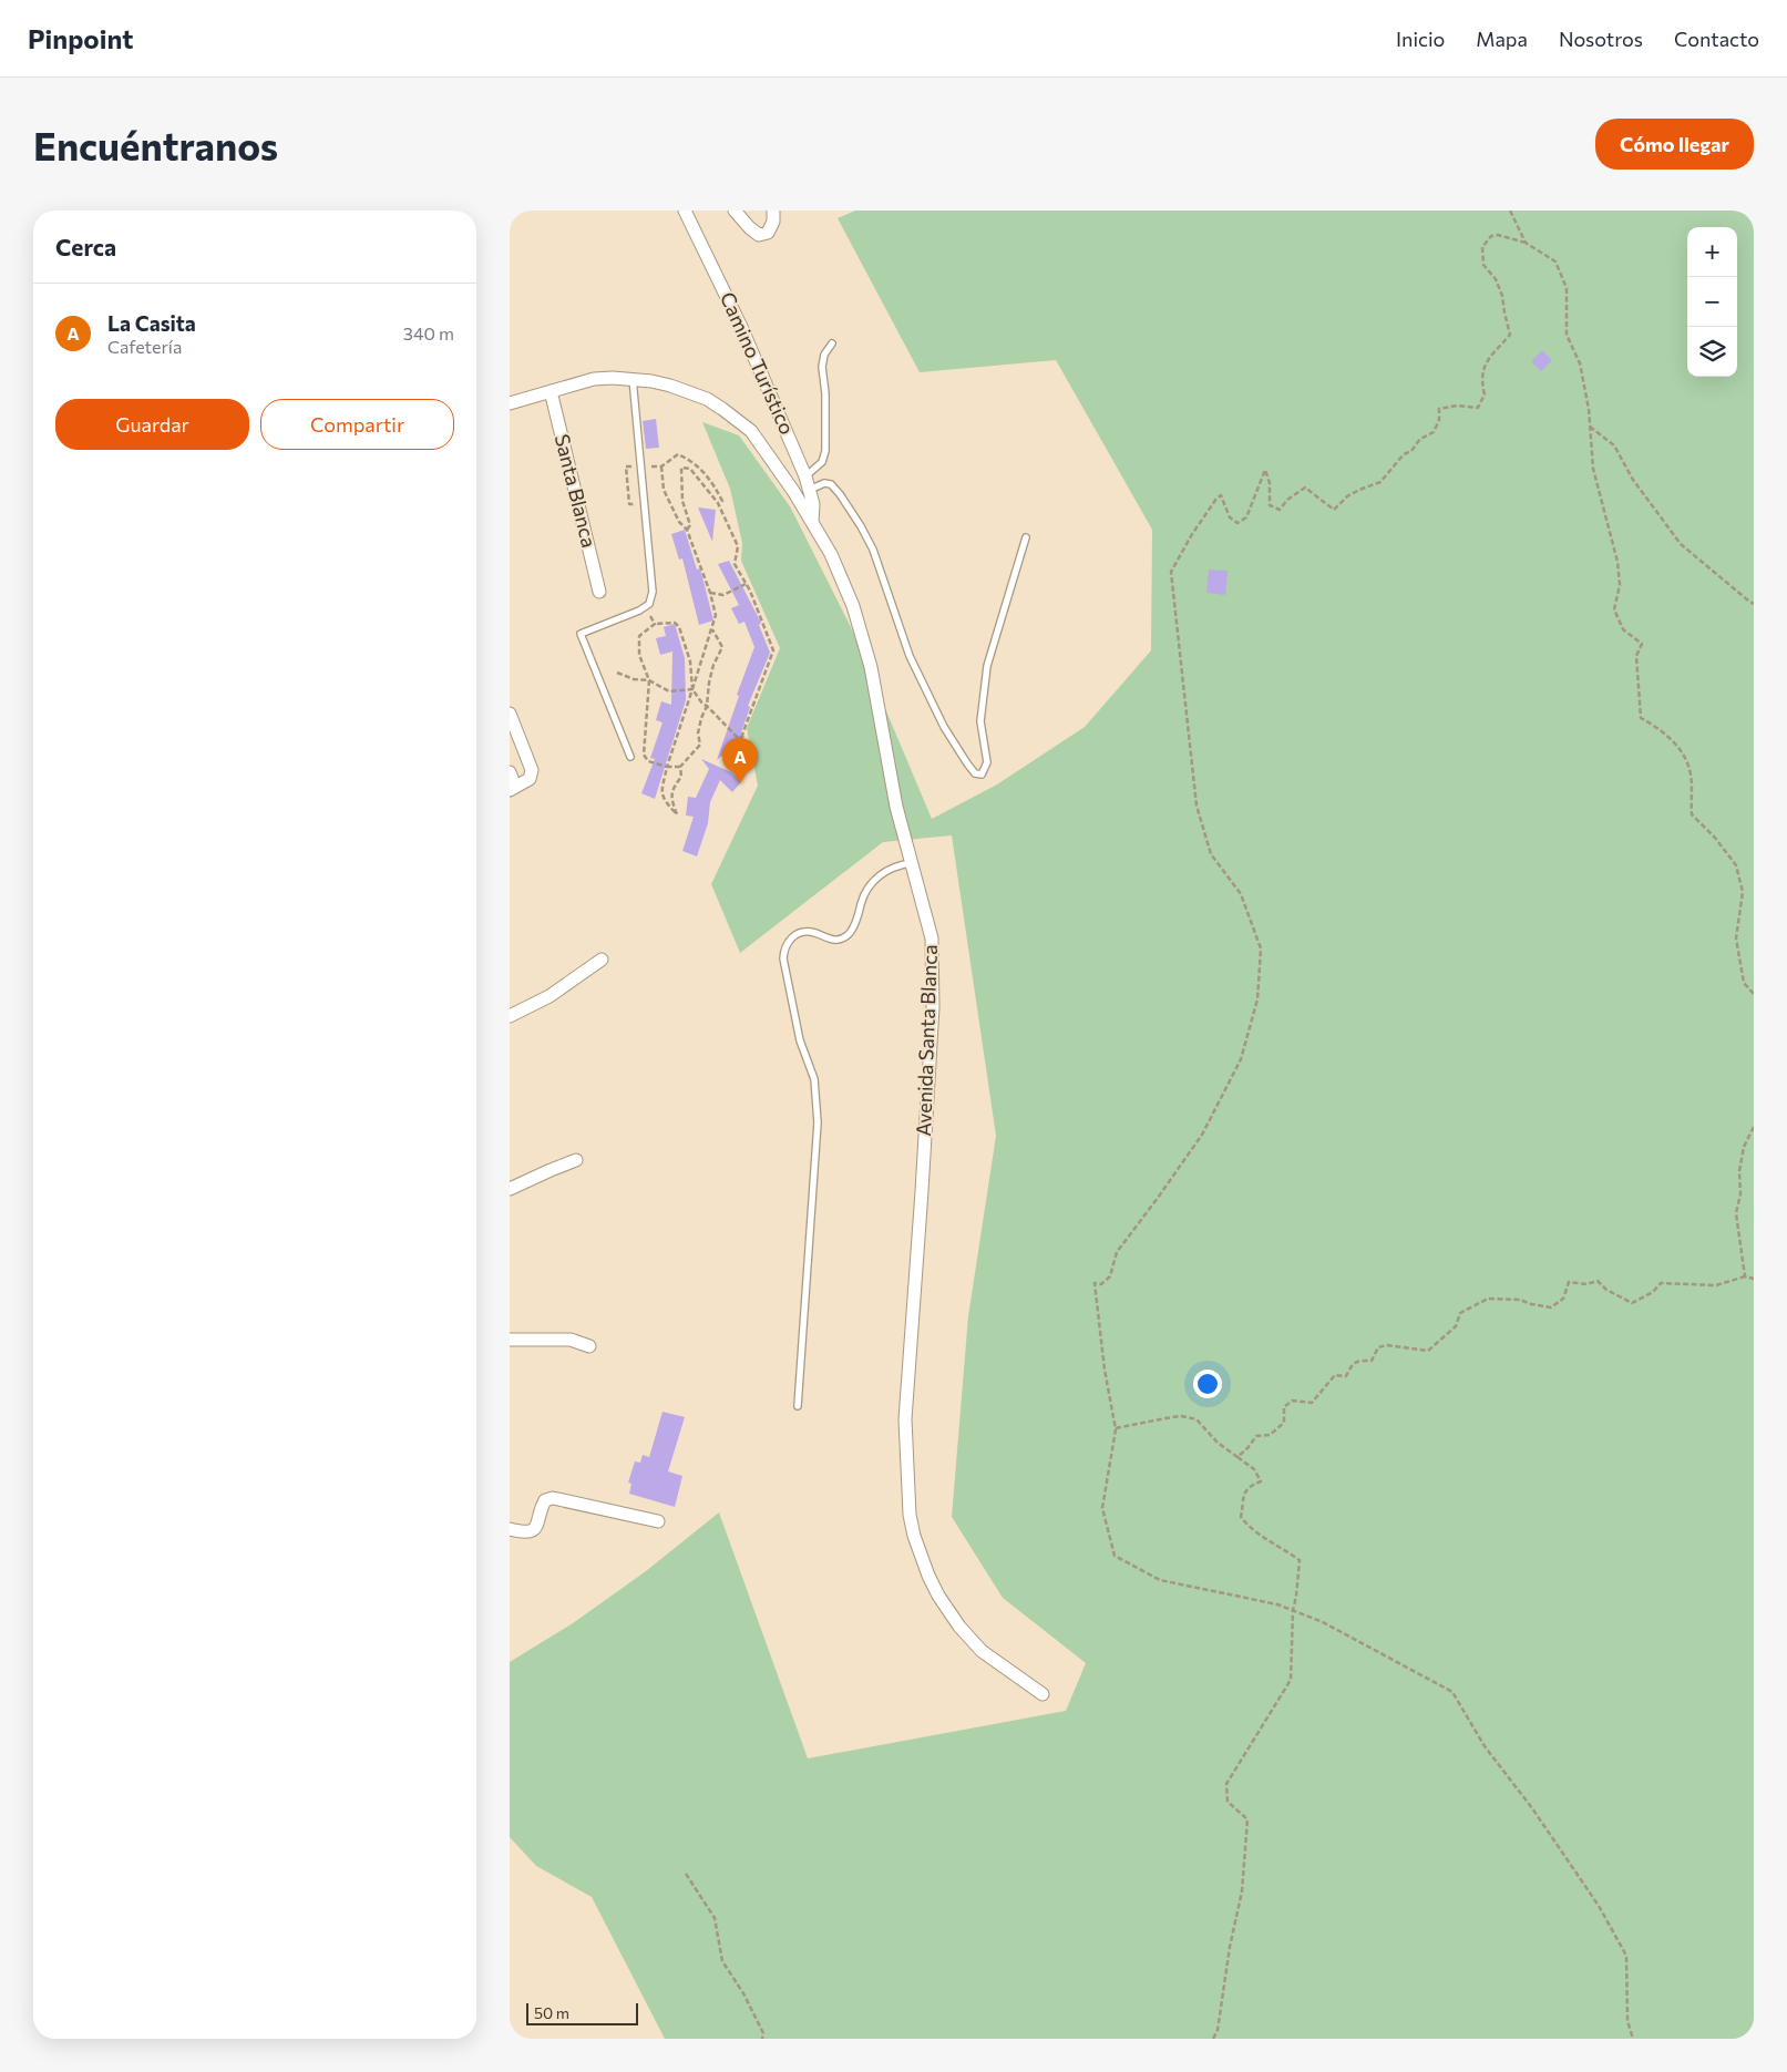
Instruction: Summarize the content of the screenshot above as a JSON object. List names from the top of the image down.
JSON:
{
  "streets": {
    "street": ["Camino Turístico", "Santa Blanca", "Avenida Santa Blanca"]
  },
  "crossings": [
    ["Camino Turístico", "Avenida Santa Blanca"],
    ["Santa Blanca", "Avenida Santa Blanca"]
  ],
  "scale_bar": "50 m",
  "page": {
    "header": "Pinpoint",
    "nav": [
      "Inicio",
      "Mapa",
      "Nosotros",
      "Contacto"
    ],
    "buttons": [
      "Cómo llegar",
      ["Guardar", "Compartir"]
    ],
    "title": "Encuéntranos",
    "heading": "Cerca",
    "map_buttons": ["+", "−"],
    "list": [
      {
        "mark": "A",
        "name": "La Casita",
        "note": "Cafetería",
        "value": "340 m"
      }
    ],
    "pins": "A",
    "scale": "50 m"
  }
}
